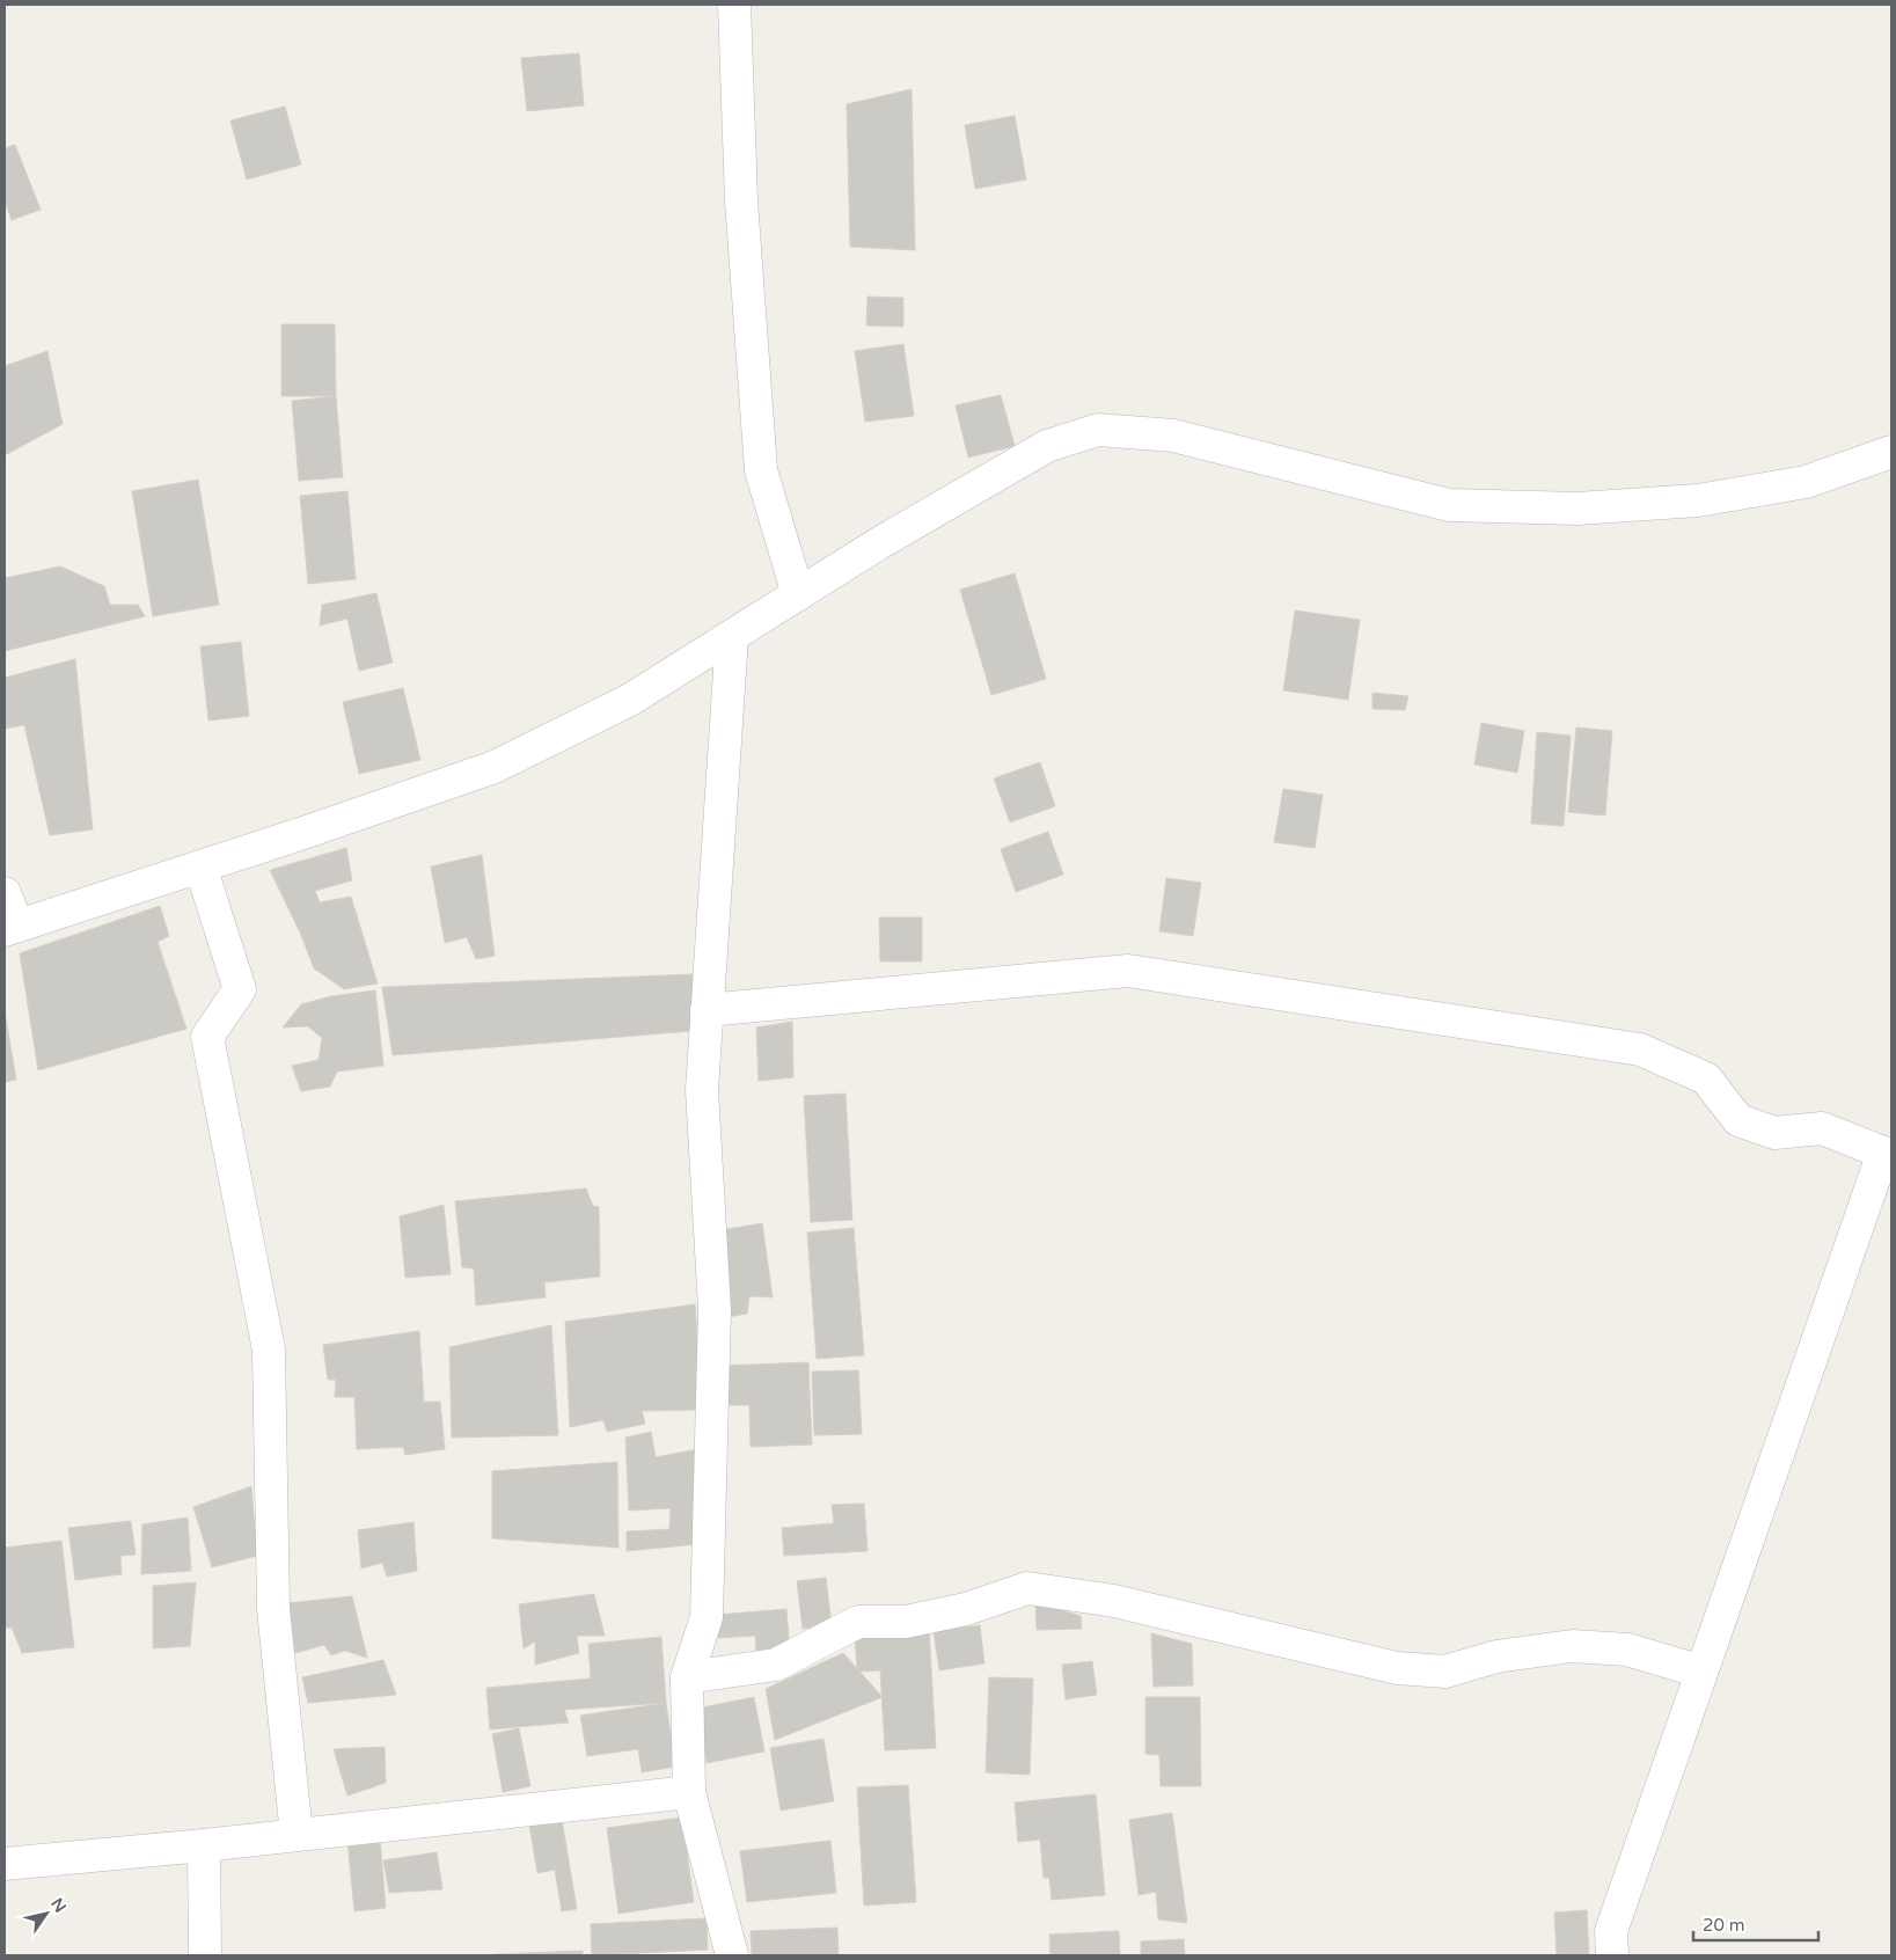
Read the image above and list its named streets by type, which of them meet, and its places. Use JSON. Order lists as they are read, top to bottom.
{
  "scale_bar": "20 m",
  "north": "top right"
}
